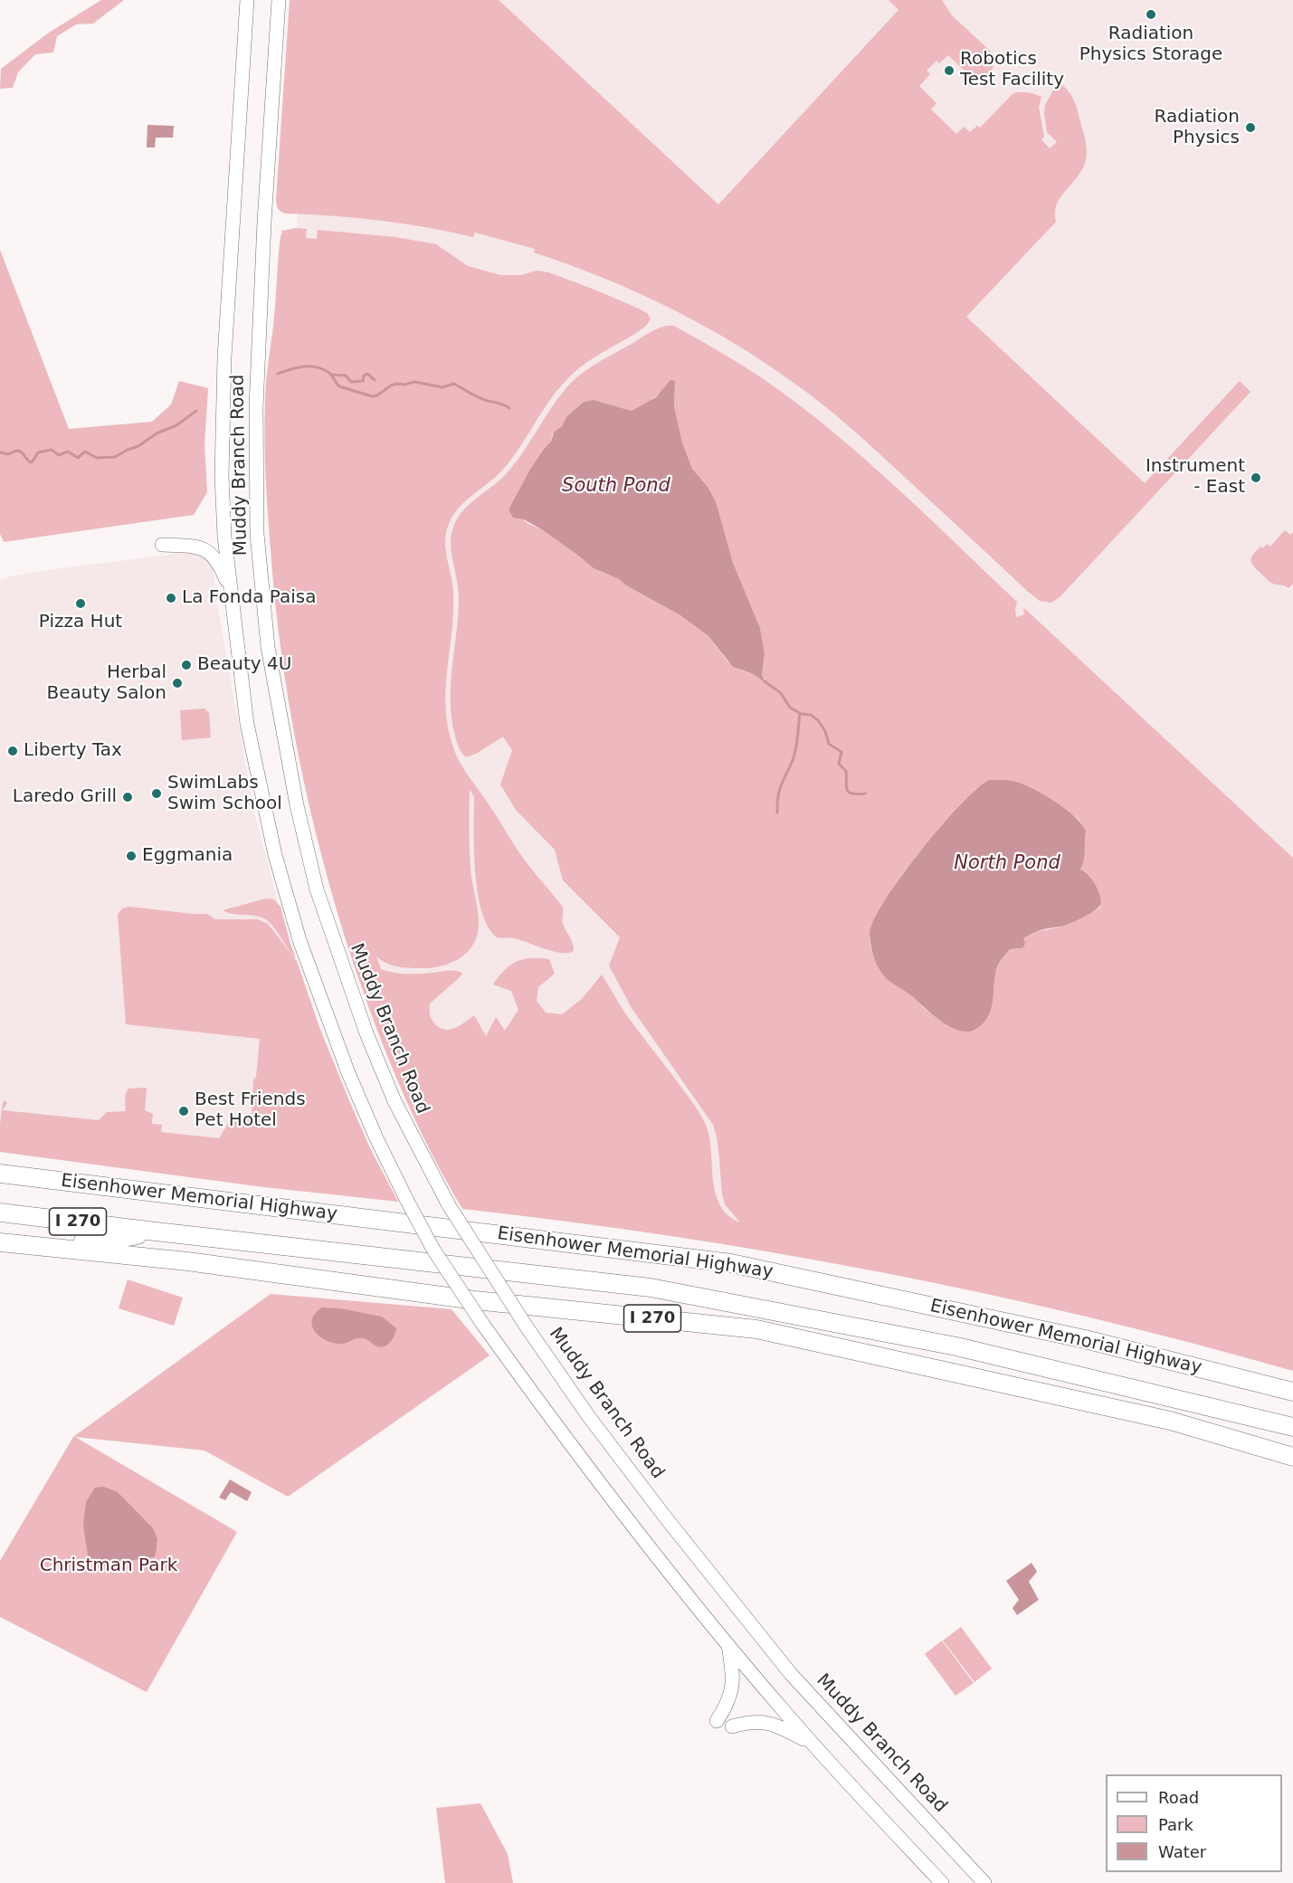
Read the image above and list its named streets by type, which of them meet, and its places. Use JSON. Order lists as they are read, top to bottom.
{
  "streets": {
    "highway": ["Eisenhower Memorial Highway", "I 270"],
    "main road": ["Muddy Branch Road"]
  },
  "water": ["South Pond", "North Pond"],
  "parks": ["Christman Park"],
  "places": [
    "Radiation Physics Storage",
    "Robotics Test Facility",
    "Radiation Physics",
    "Instrument - East",
    "La Fonda Paisa",
    "Pizza Hut",
    "Beauty 4U",
    "Herbal Beauty Salon",
    "Liberty Tax",
    "SwimLabs Swim School",
    "Laredo Grill",
    "Eggmania",
    "Best Friends Pet Hotel"
  ],
  "legend": ["Road", "Park", "Water"]
}
